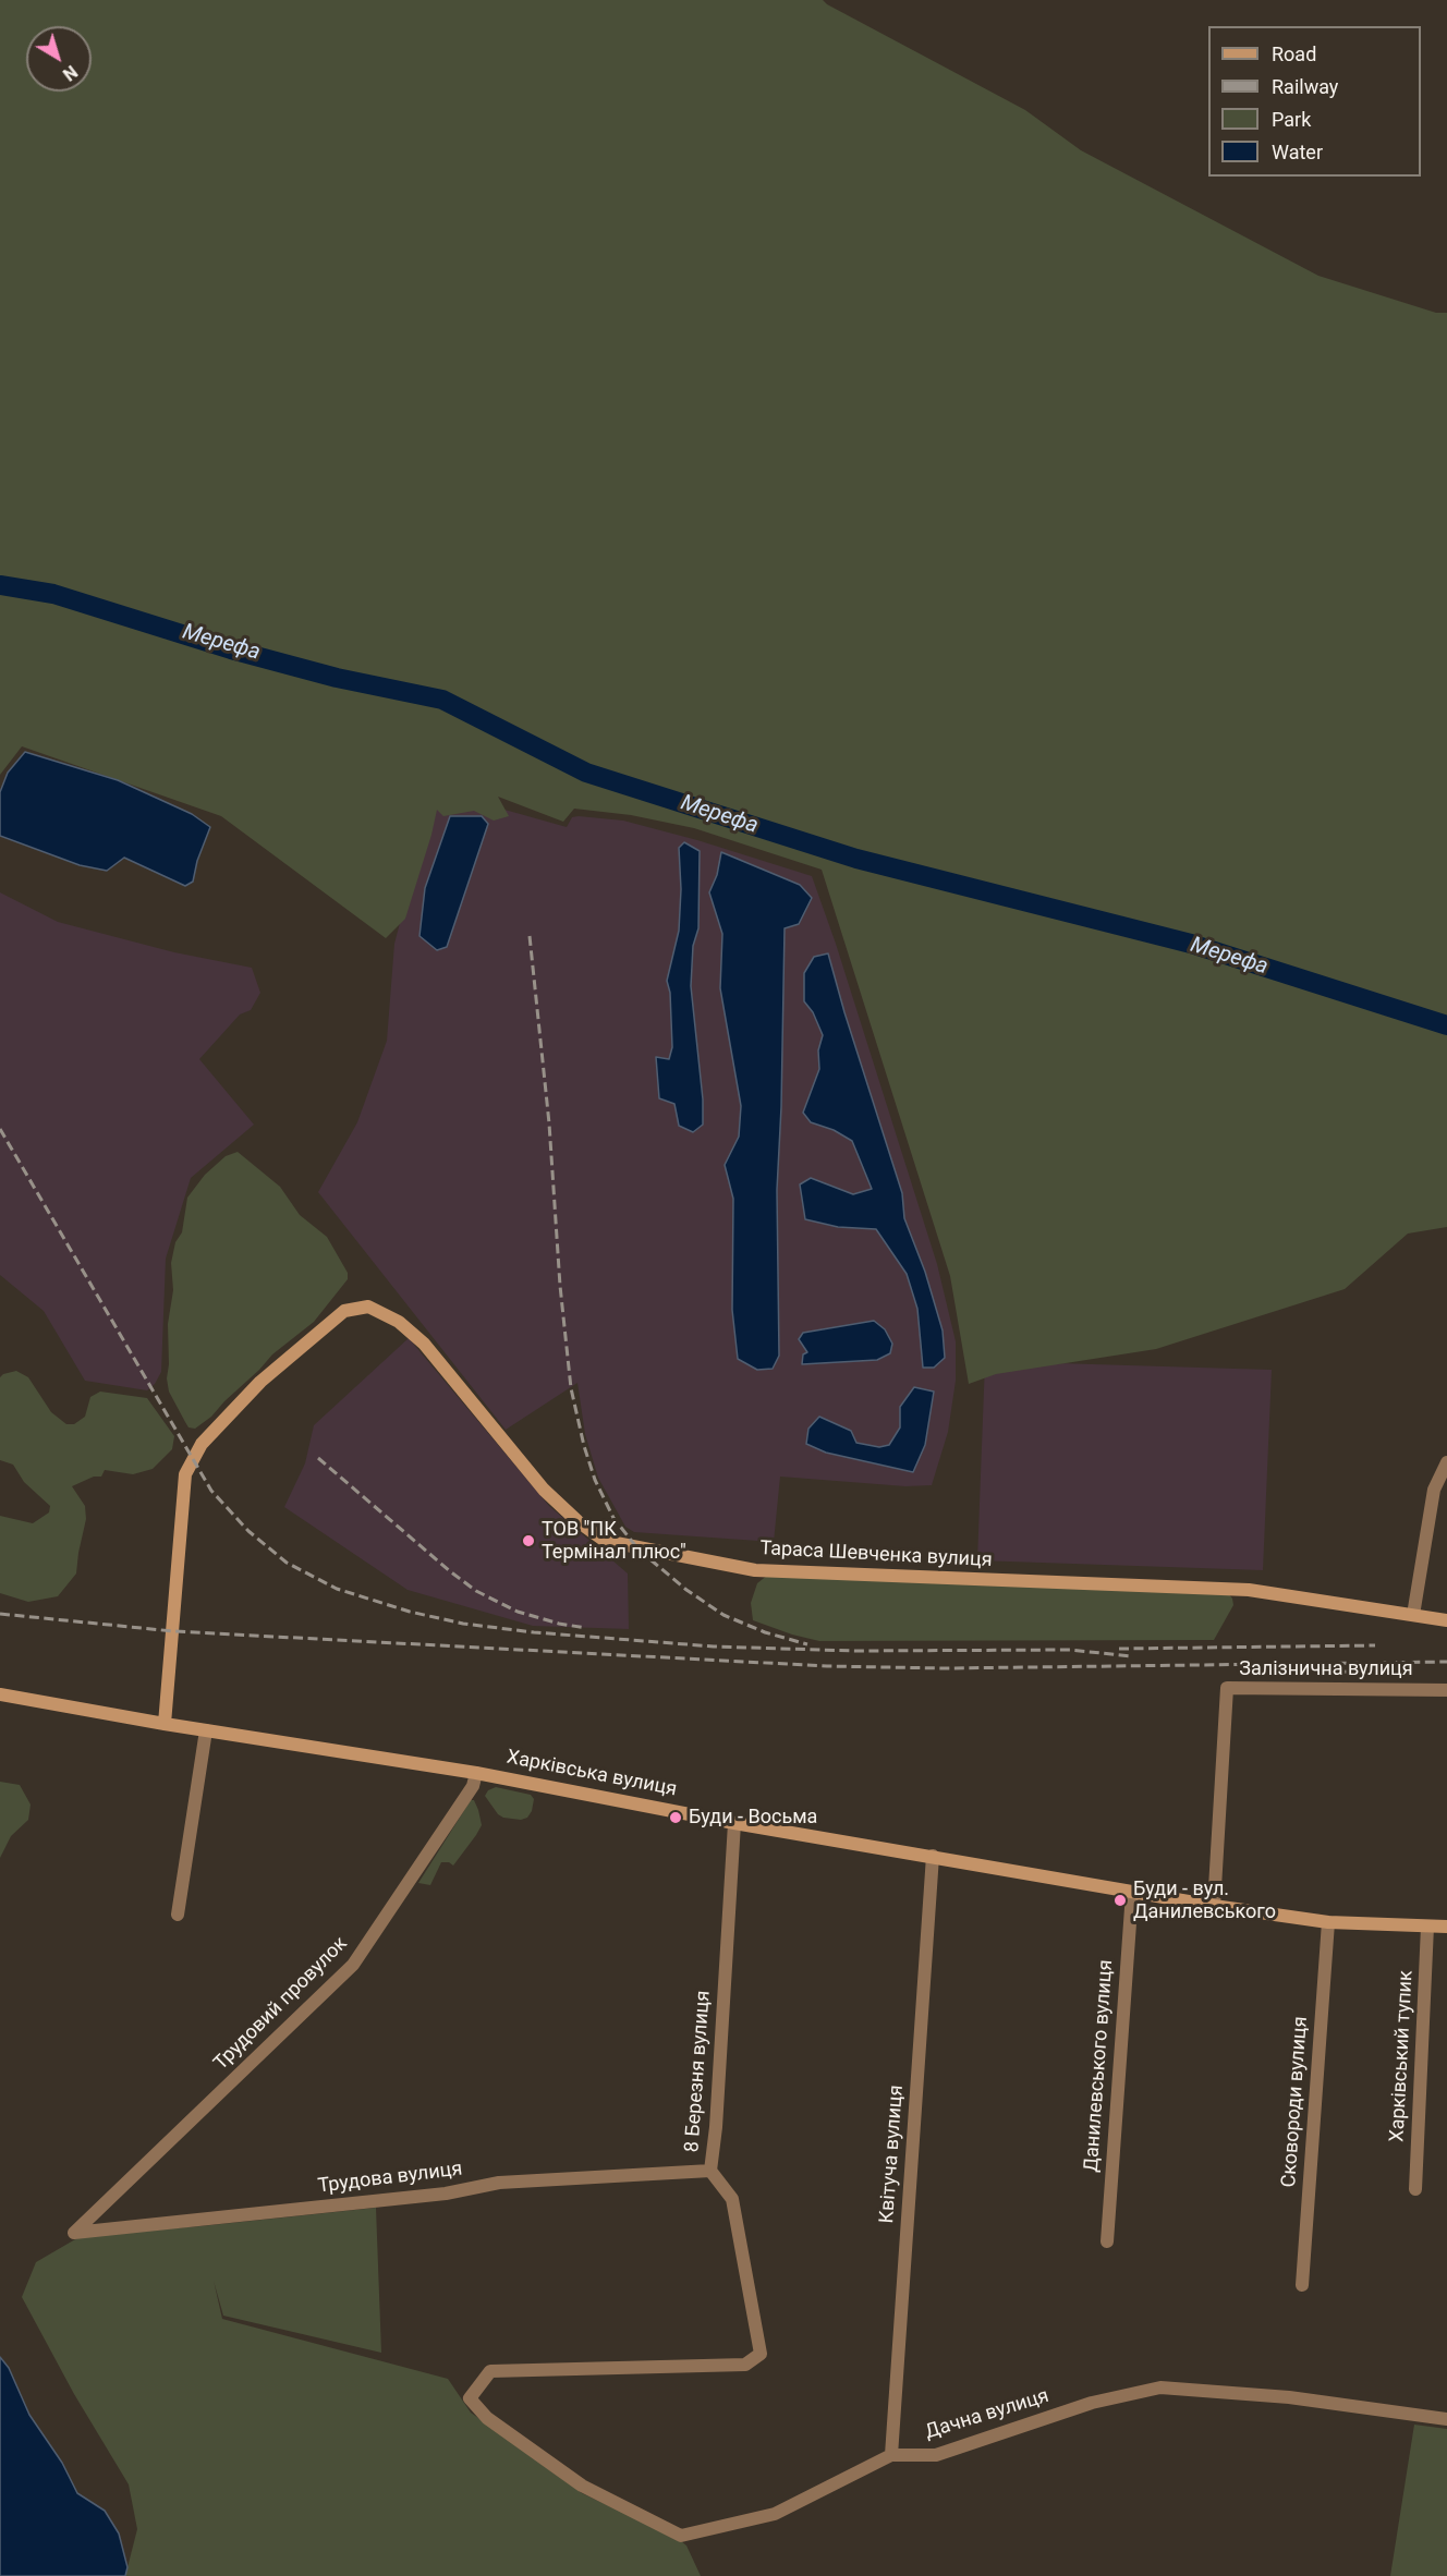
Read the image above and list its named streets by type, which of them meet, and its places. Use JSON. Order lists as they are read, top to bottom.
{
  "streets": {
    "street": [
      "Тараса Шевченка вулиця",
      "Залізнична вулиця",
      "Харківська вулиця",
      "Трудовий провулок",
      "Харківський тупик",
      "Данилевського вулиця",
      "8 Березня вулиця",
      "Сковороди вулиця",
      "Квітуча вулиця",
      "Трудова вулиця",
      "Дачна вулиця"
    ]
  },
  "crossings": [
    ["Тараса Шевченка вулиця", "Харківська вулиця"],
    ["Залізнична вулиця", "Харківська вулиця"],
    ["Харківська вулиця", "Трудовий провулок"],
    ["Харківська вулиця", "Харківський тупик"],
    ["Харківська вулиця", "Данилевського вулиця"],
    ["Харківська вулиця", "8 Березня вулиця"],
    ["Харківська вулиця", "Сковороди вулиця"],
    ["Харківська вулиця", "Квітуча вулиця"],
    ["Трудовий провулок", "Трудова вулиця"],
    ["8 Березня вулиця", "Трудова вулиця"],
    ["8 Березня вулиця", "Дачна вулиця"],
    ["Квітуча вулиця", "Дачна вулиця"]
  ],
  "water": ["Мерефа"],
  "places": ["ТОВ \"ПК Термінал плюс\"", "Буди - Восьма", "Буди - вул. Данилевського"],
  "legend": [
    "Road",
    "Railway",
    "Park",
    "Water"
  ],
  "north": "bottom right"
}
